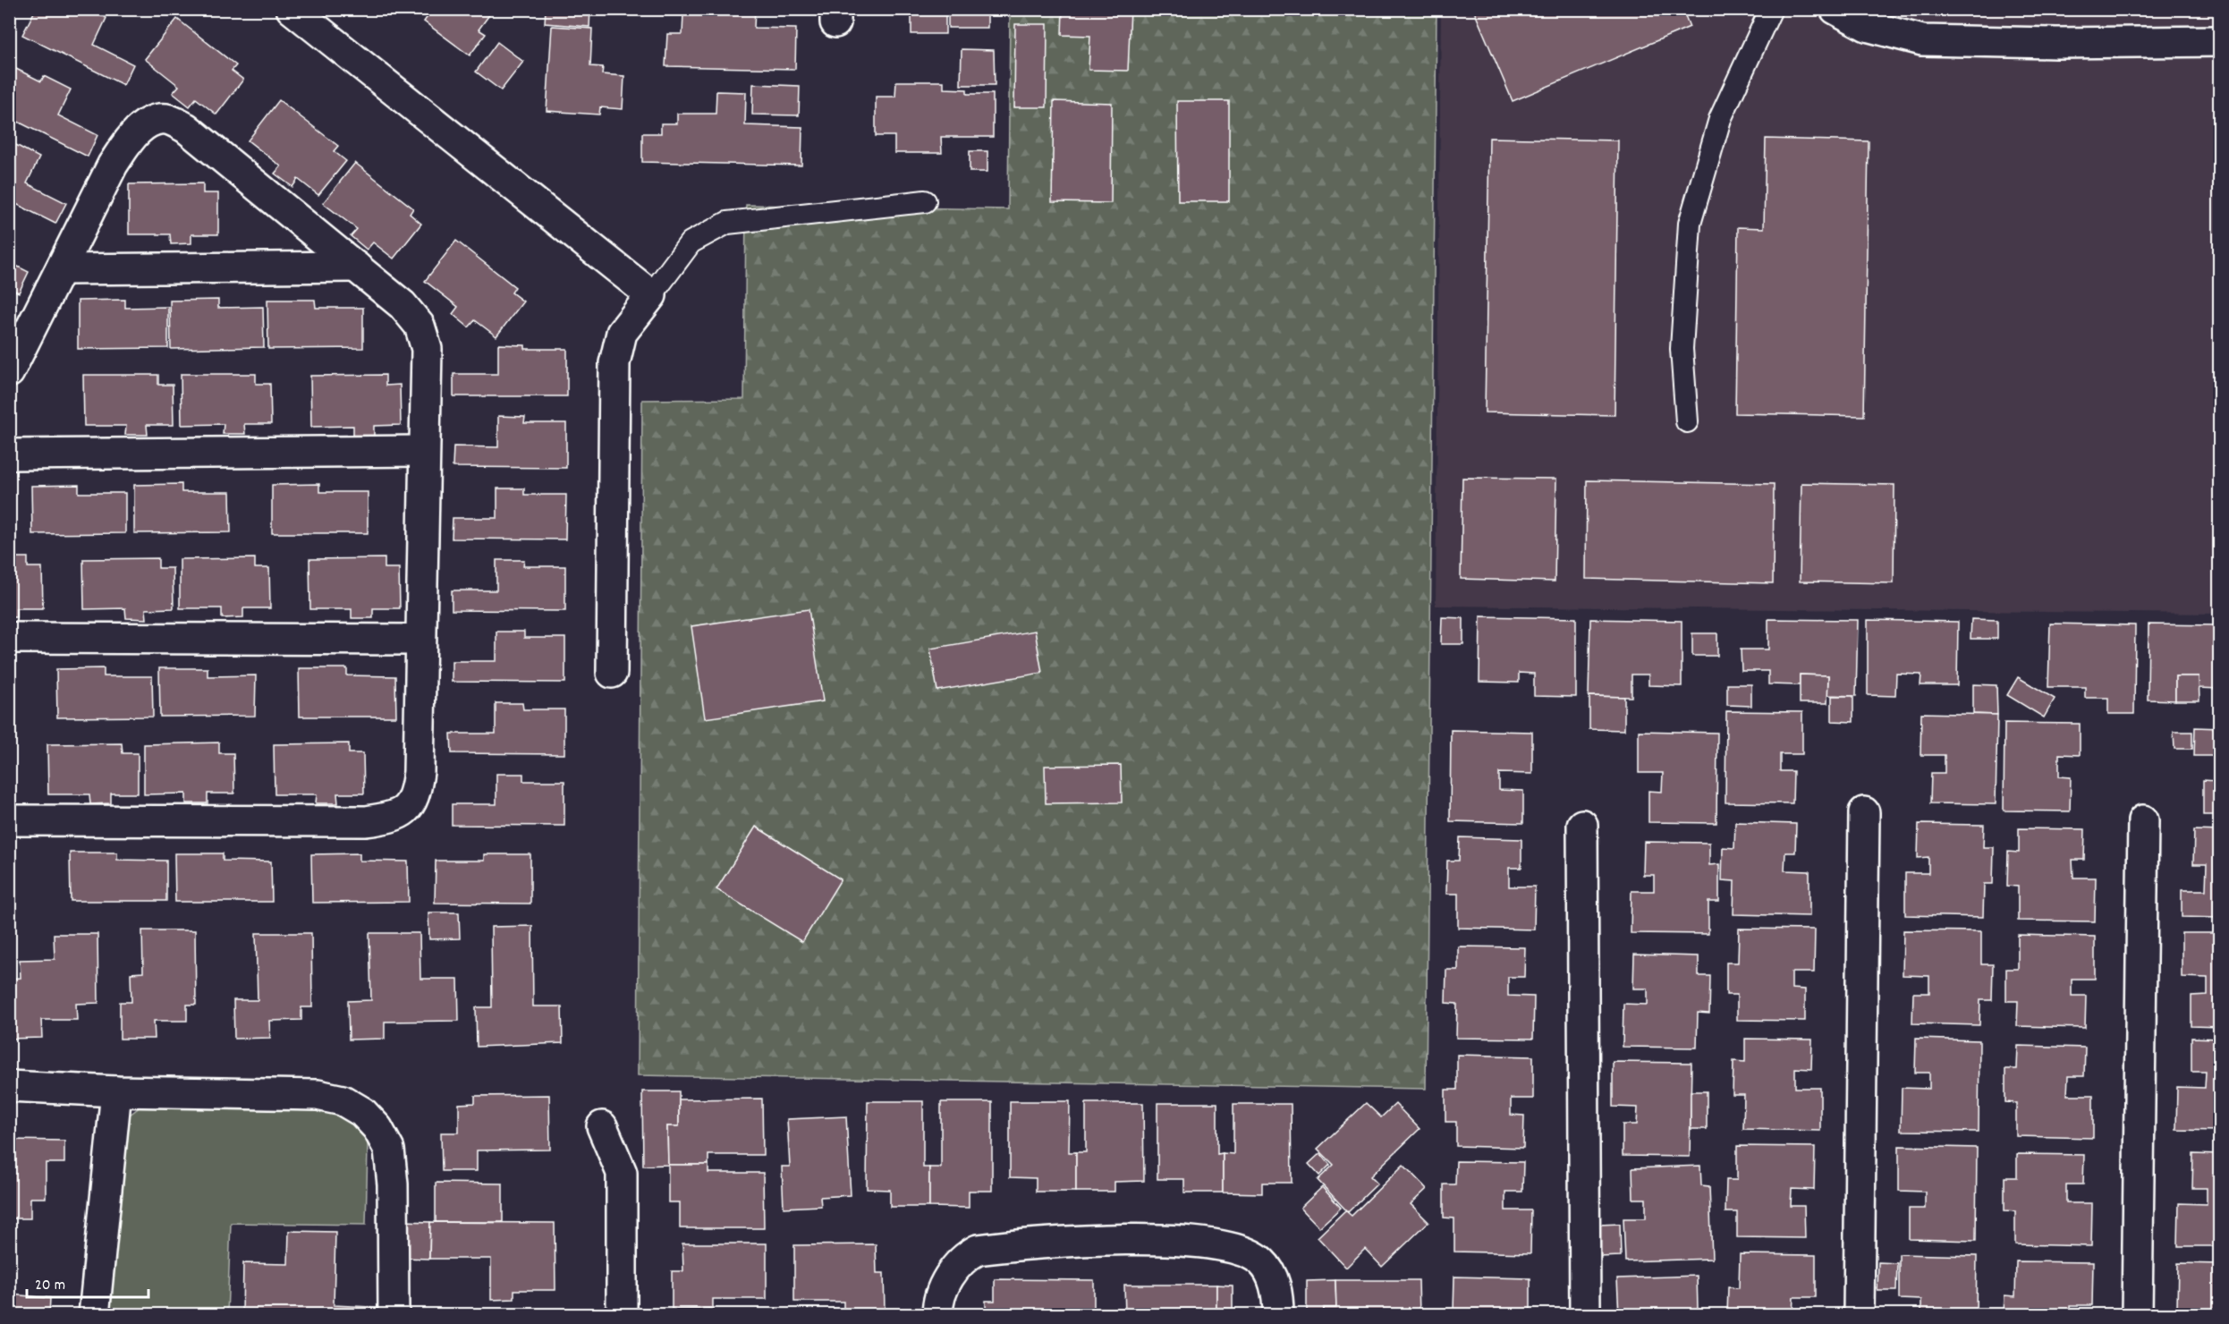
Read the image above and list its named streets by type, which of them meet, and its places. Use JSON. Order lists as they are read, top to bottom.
{
  "scale_bar": "20 m"
}
